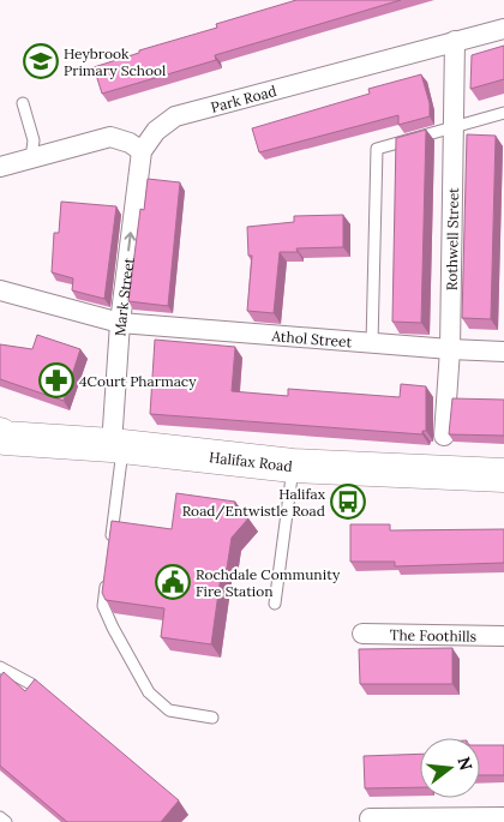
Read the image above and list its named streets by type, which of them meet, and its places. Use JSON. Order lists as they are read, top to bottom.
{
  "streets": {
    "highway": ["Halifax Road"],
    "street": [
      "Park Road",
      "Rothwell Street",
      "Mark Street",
      "Athol Street",
      "The Foothills"
    ]
  },
  "crossings": [
    ["Park Road", "Rothwell Street"],
    ["Park Road", "Mark Street"],
    ["Rothwell Street", "Athol Street"],
    ["Mark Street", "Athol Street"],
    ["Mark Street", "Halifax Road"]
  ],
  "one_way": ["Mark Street"],
  "places": {
    "school or university": ["Heybrook Primary School"],
    "pharmacy": ["4Court Pharmacy"],
    "bus stop": ["Halifax Road/Entwistle Road"],
    "public building": ["Rochdale Community Fire Station"]
  },
  "north": "right"
}
